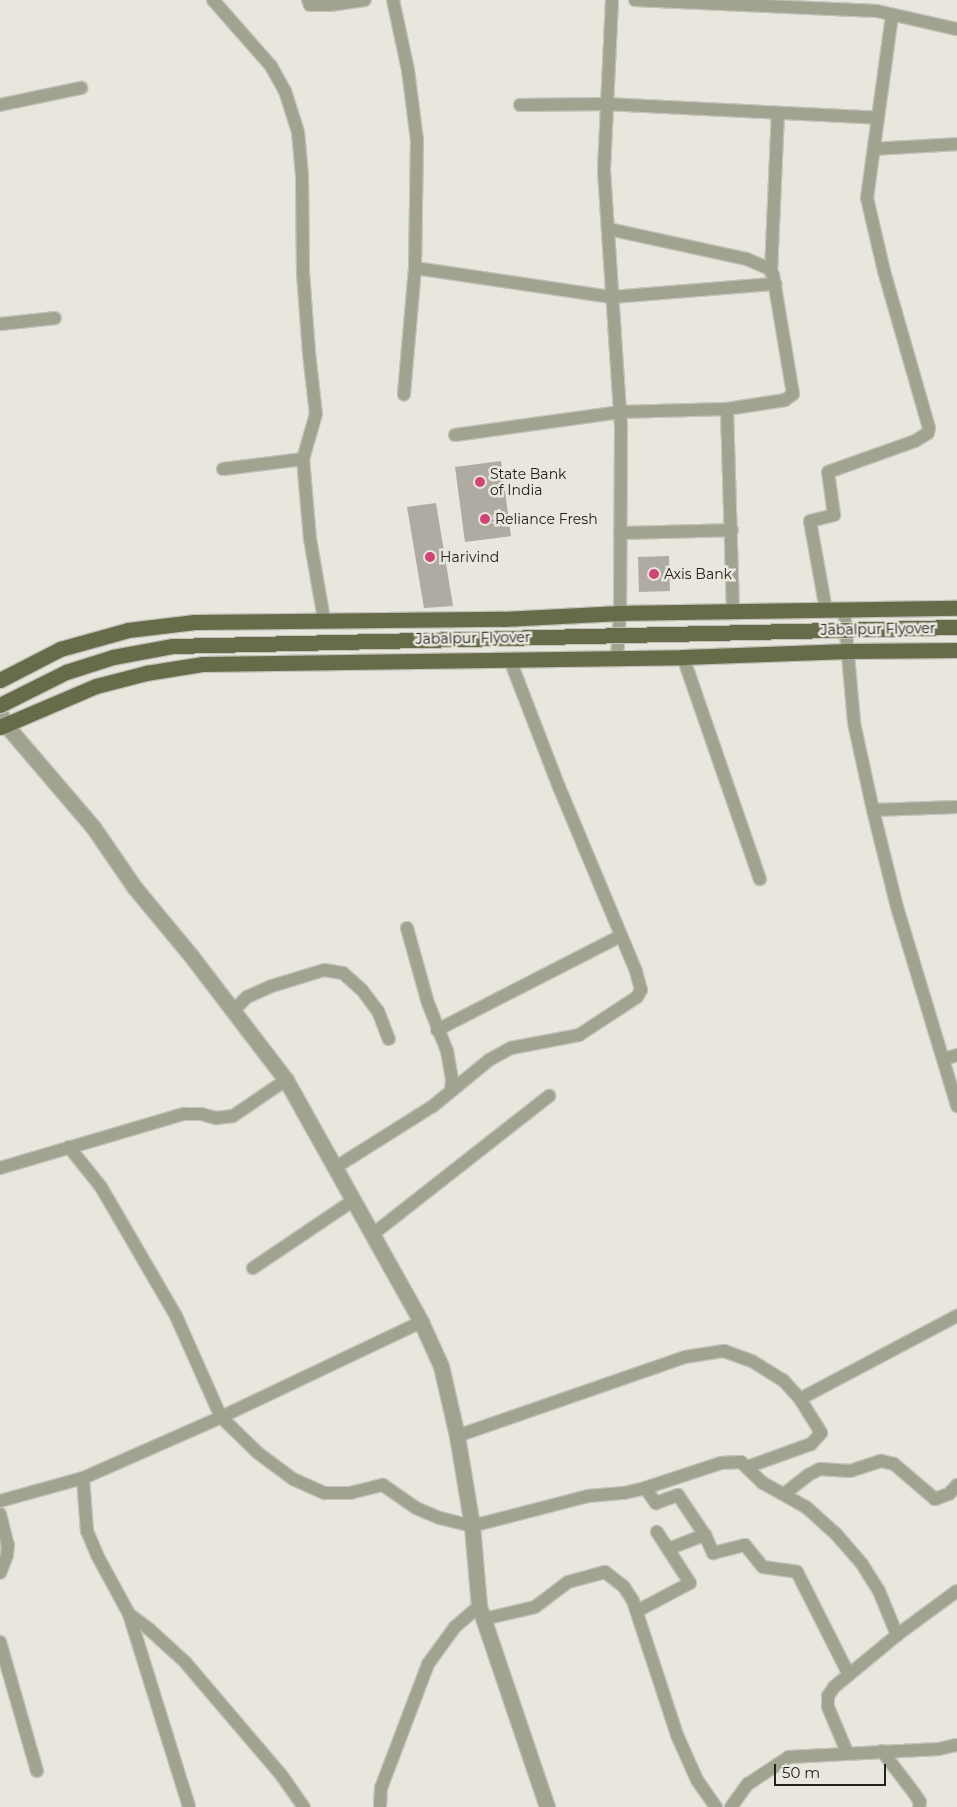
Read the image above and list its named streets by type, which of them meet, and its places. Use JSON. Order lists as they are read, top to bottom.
{
  "streets": {
    "main road": ["Jabalpur Flyover"]
  },
  "places": [
    "State Bank of India",
    "Reliance Fresh",
    "Harivind",
    "Axis Bank"
  ],
  "scale_bar": "50 m"
}
